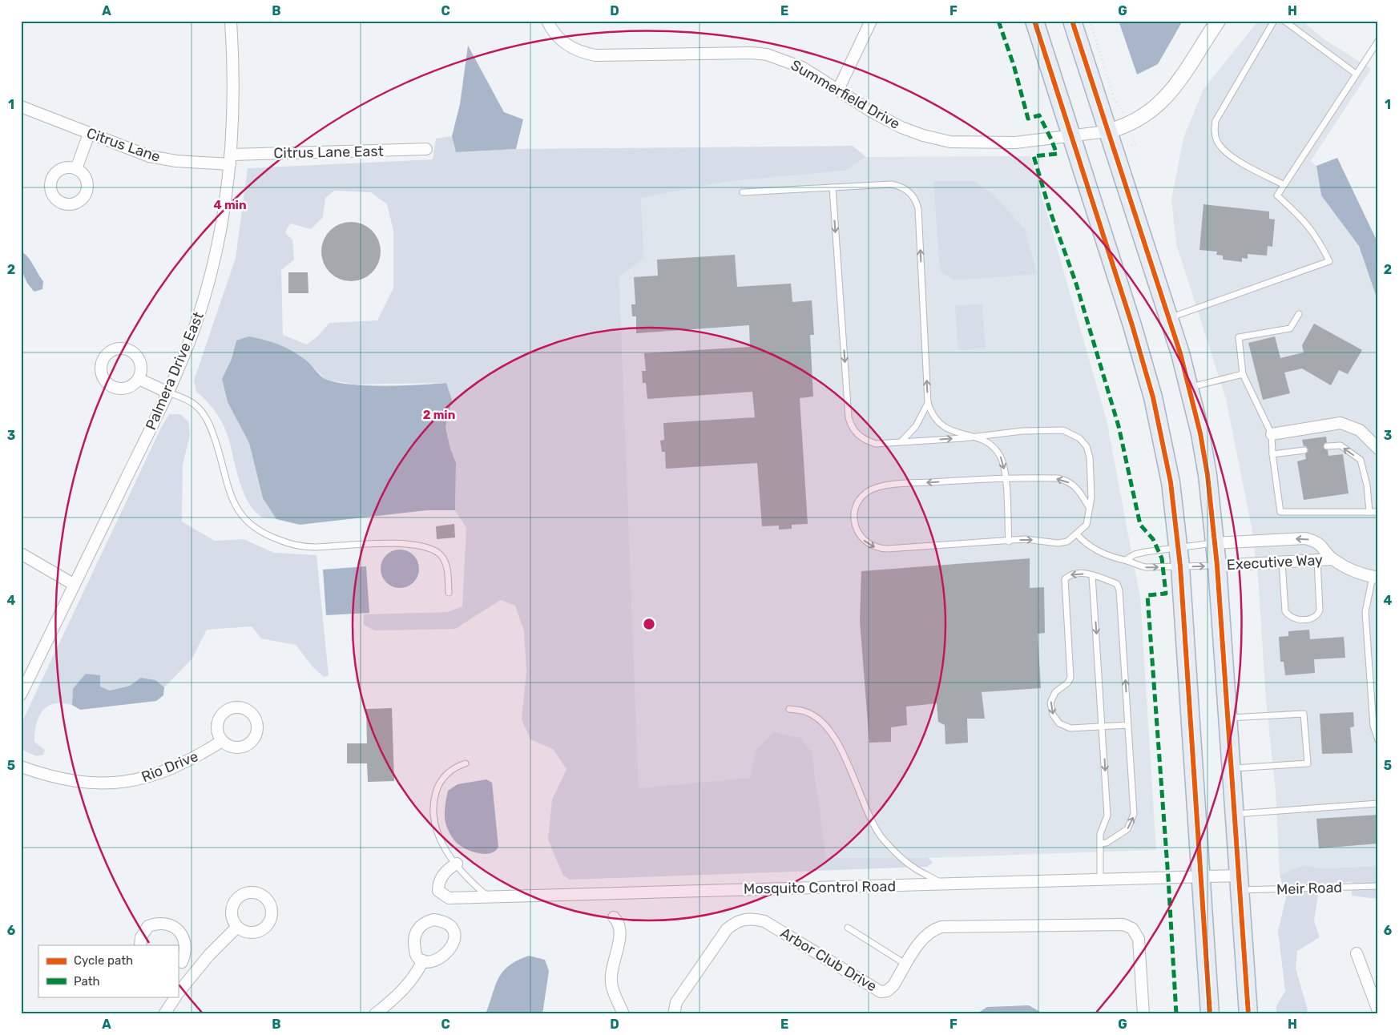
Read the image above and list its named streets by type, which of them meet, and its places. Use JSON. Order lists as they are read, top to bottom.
{
  "streets": {
    "street": [
      "Summerfield Drive",
      "Citrus Lane",
      "Citrus Lane East",
      "Palmera Drive East",
      "Executive Way",
      "Rio Drive",
      "Mosquito Control Road",
      "Arbor Club Drive"
    ],
    "lane": ["Meir Road"]
  },
  "crossings": [
    ["Citrus Lane", "Citrus Lane East"],
    ["Citrus Lane", "Palmera Drive East"],
    ["Citrus Lane East", "Palmera Drive East"],
    ["Mosquito Control Road", "Meir Road"]
  ],
  "legend": ["Cycle path", "Path"],
  "grid": {
    "columns": [
      "A",
      "B",
      "C",
      "D",
      "E",
      "F",
      "G",
      "H"
    ],
    "rows": [
      "1",
      "2",
      "3",
      "4",
      "5",
      "6"
    ]
  },
  "rings": ["4 min", "2 min"]
}
